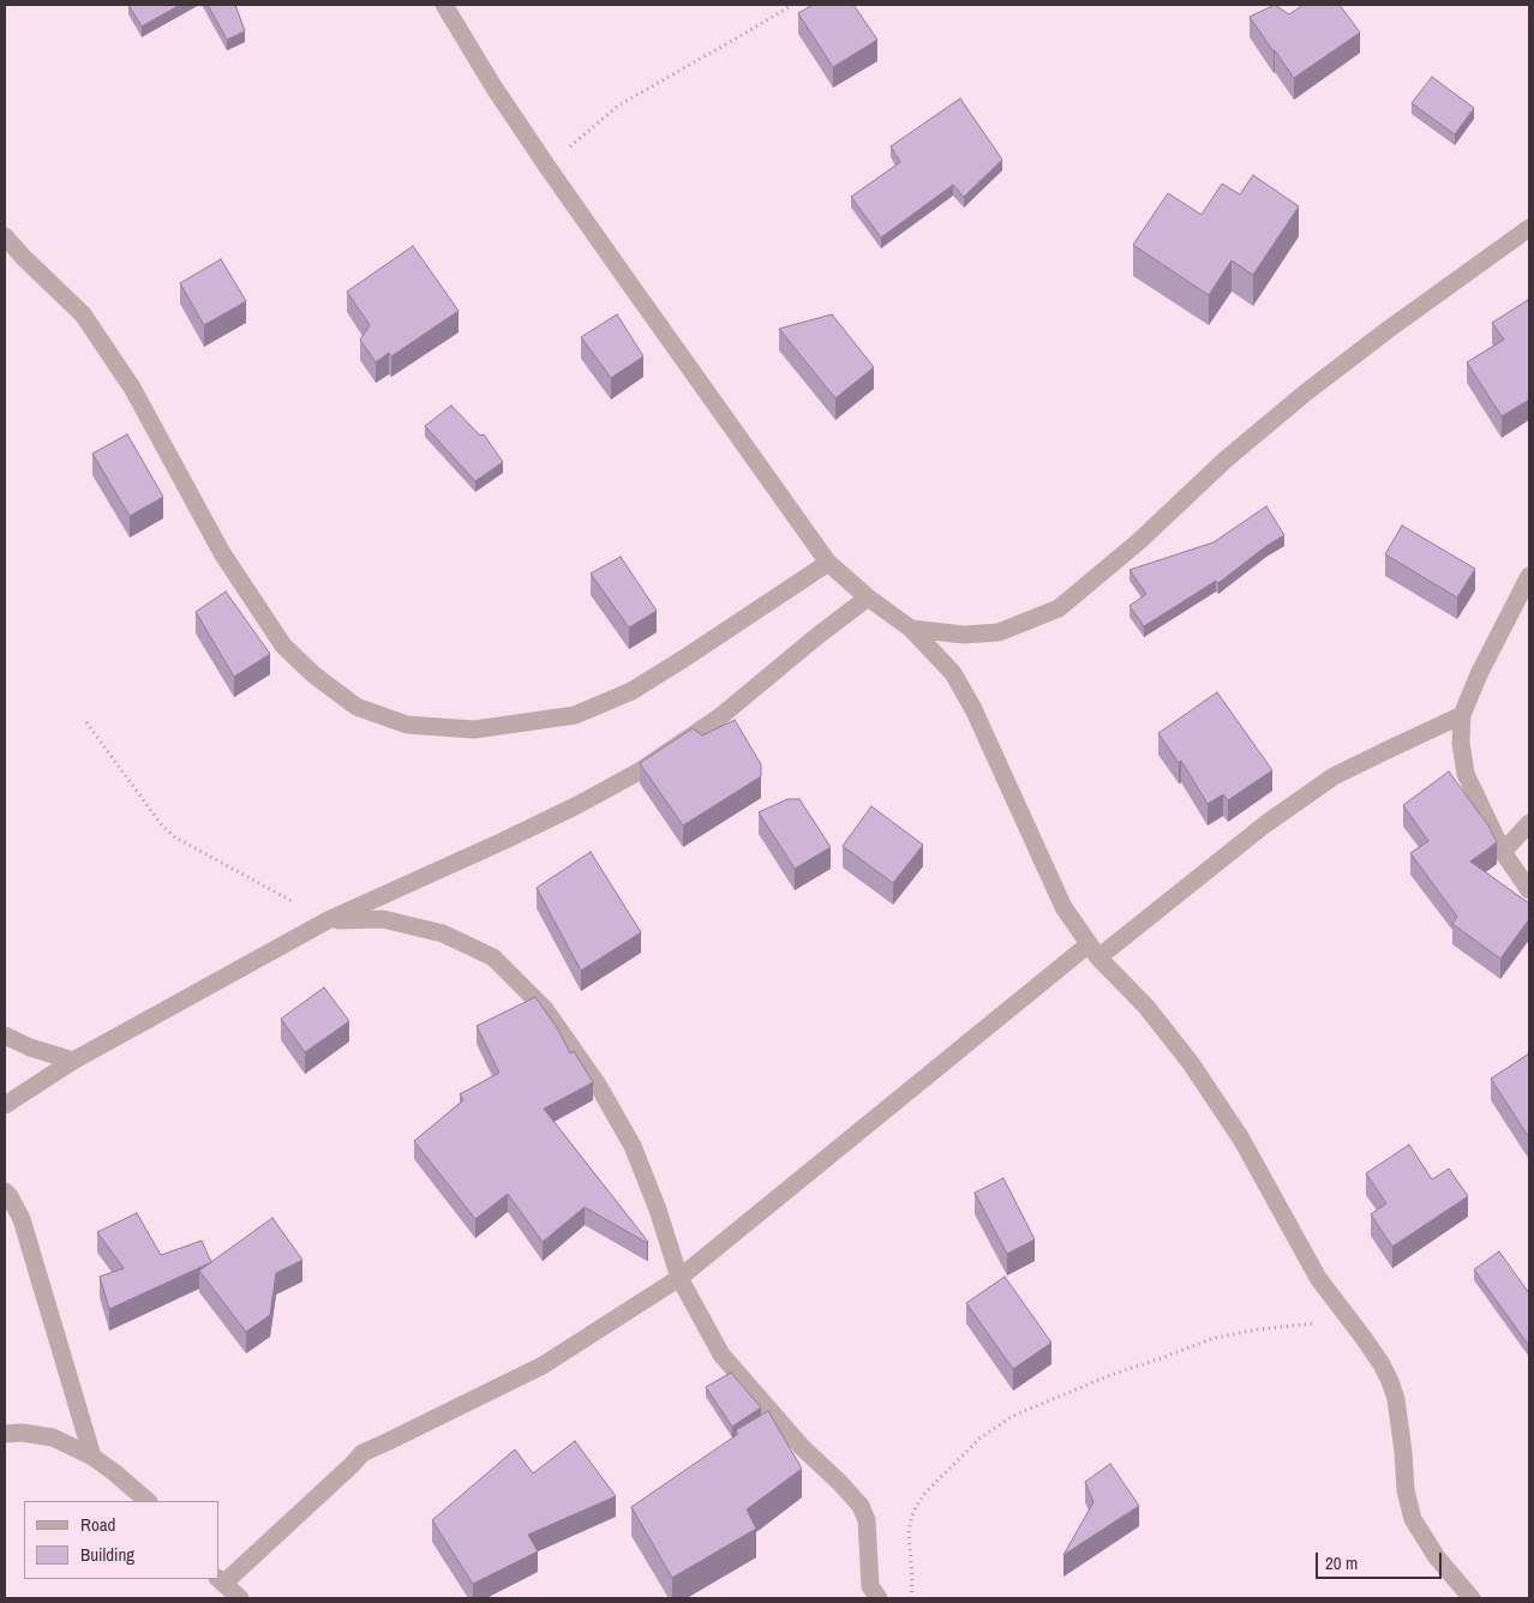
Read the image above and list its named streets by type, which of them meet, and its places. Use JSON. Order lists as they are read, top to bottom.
{
  "legend": ["Road", "Building"],
  "scale_bar": "20 m"
}
